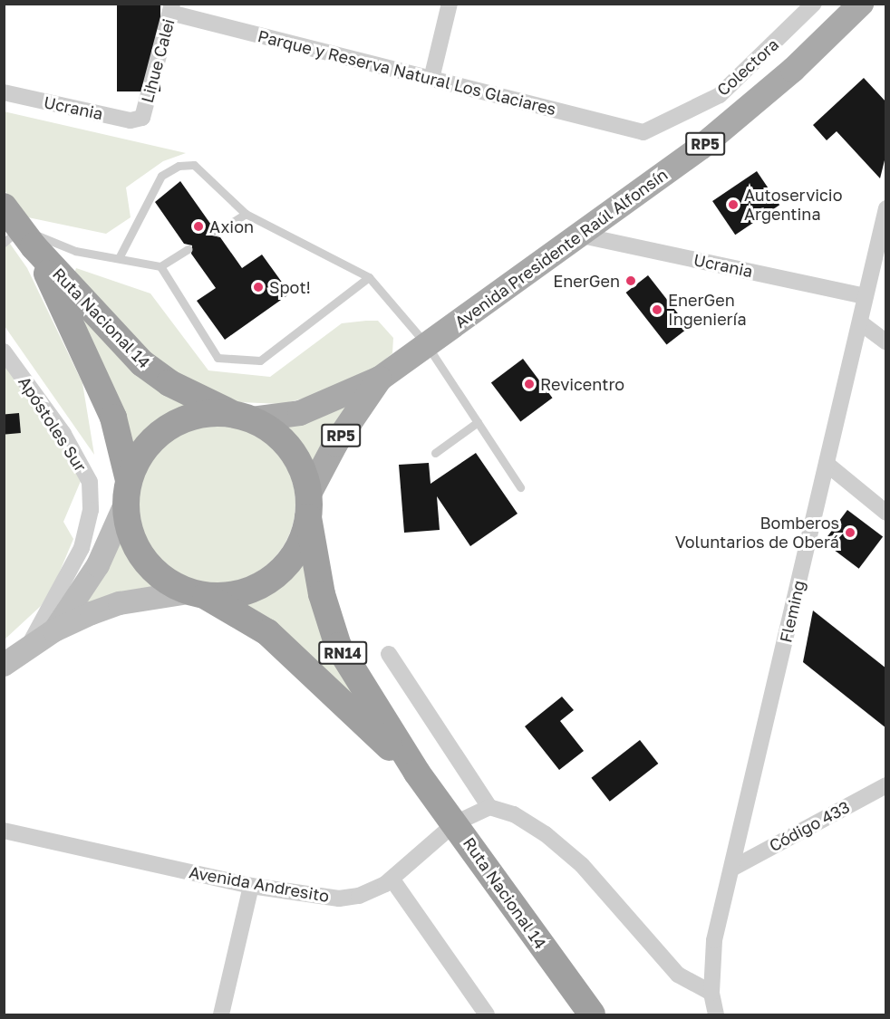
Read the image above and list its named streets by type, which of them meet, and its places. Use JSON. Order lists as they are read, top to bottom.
{
  "streets": {
    "highway": ["Ruta Nacional 14", "RN14"],
    "main road": ["RP5", "Avenida Presidente Raúl Alfonsín"],
    "street": [
      "Lihue Calei",
      "Colectora",
      "Parque y Reserva Natural Los Glaciares",
      "Ucrania",
      "Apóstoles Sur",
      "Fleming",
      "Código 433",
      "Avenida Andresito"
    ]
  },
  "crossings": [
    ["Lihue Calei", "Parque y Reserva Natural Los Glaciares"],
    ["Lihue Calei", "Ucrania"],
    ["Colectora", "Parque y Reserva Natural Los Glaciares"],
    ["Ucrania", "Avenida Presidente Raúl Alfonsín"],
    ["Ucrania", "Fleming"],
    ["Avenida Presidente Raúl Alfonsín", "Ruta Nacional 14"],
    ["Avenida Presidente Raúl Alfonsín", "RN14"],
    ["Ruta Nacional 14", "RN14"],
    ["Ruta Nacional 14", "Avenida Andresito"],
    ["Fleming", "Código 433"]
  ],
  "places": [
    "Autoservicio Argentina",
    "Axion",
    "EnerGen",
    "Spot!",
    "EnerGen Ingeniería",
    "Revicentro",
    "Bomberos Voluntarios de Oberá"
  ]
}
